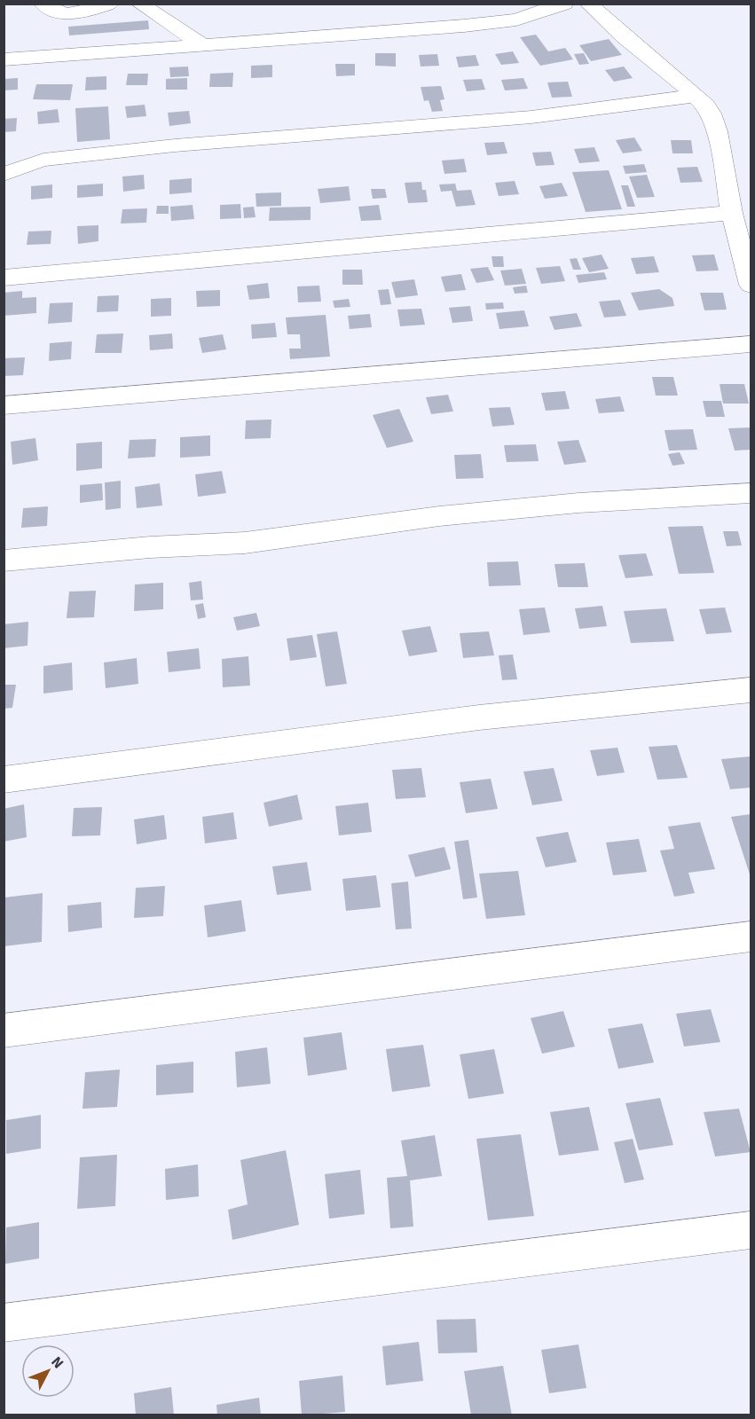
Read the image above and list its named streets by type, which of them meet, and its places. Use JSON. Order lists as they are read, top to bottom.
{
  "north": "top right"
}
